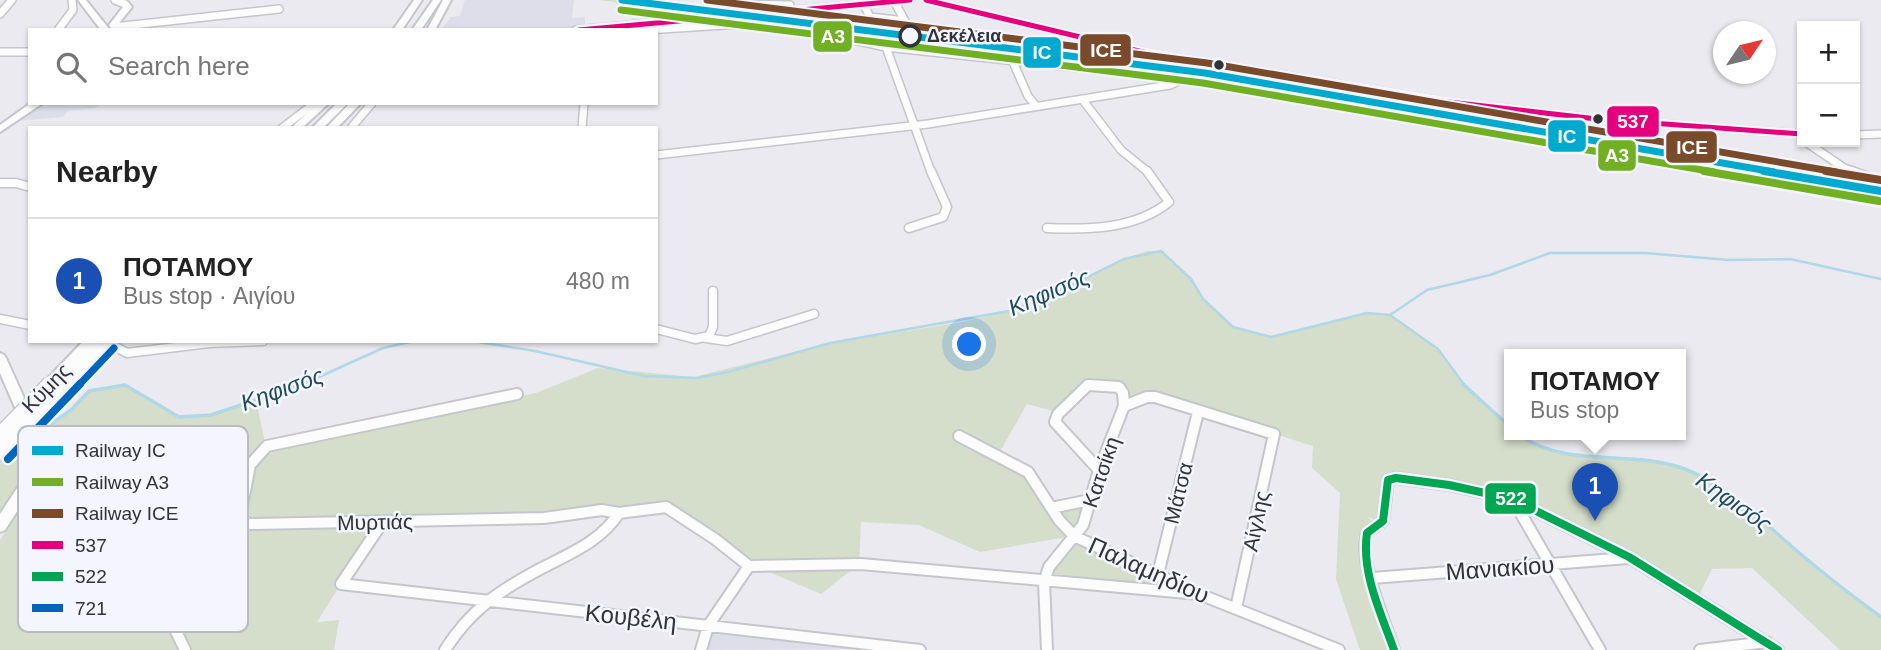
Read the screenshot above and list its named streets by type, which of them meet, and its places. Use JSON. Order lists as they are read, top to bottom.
{
  "streets": {
    "main road": ["Κύμης"],
    "street": [
      "Κατσίκη",
      "Μάτσα",
      "Αίγλης",
      "Μυρτιάς",
      "Μανιακίου",
      "Παλαμηδίου",
      "Κουβέλη"
    ]
  },
  "crossings": [
    ["Κατσίκη", "Παλαμηδίου"],
    ["Μάτσα", "Αίγλης"],
    ["Μάτσα", "Παλαμηδίου"],
    ["Αίγλης", "Παλαμηδίου"],
    ["Μυρτιάς", "Κουβέλη"]
  ],
  "water": ["Κηφισός"],
  "places": ["Δεκέλεια"],
  "lines": [
    "rail line IC",
    "rail line ICE",
    "transit line 537",
    "rail line A3",
    "transit line 721",
    "transit line 522"
  ],
  "legend": [
    "Railway IC",
    "Railway A3",
    "Railway ICE",
    "537",
    "522",
    "721"
  ],
  "north": "top right",
  "page": {
    "map_buttons": ["+", "−"],
    "search": "Search here",
    "heading": "Nearby",
    "list": [
      {
        "mark": "1",
        "name": "ΠΟΤΑΜΟΥ",
        "note": "Bus stop · Αιγίου",
        "value": "480 m"
      }
    ],
    "popup": ["ΠΟΤΑΜΟΥ", "Bus stop"],
    "pins": "1"
  }
}
